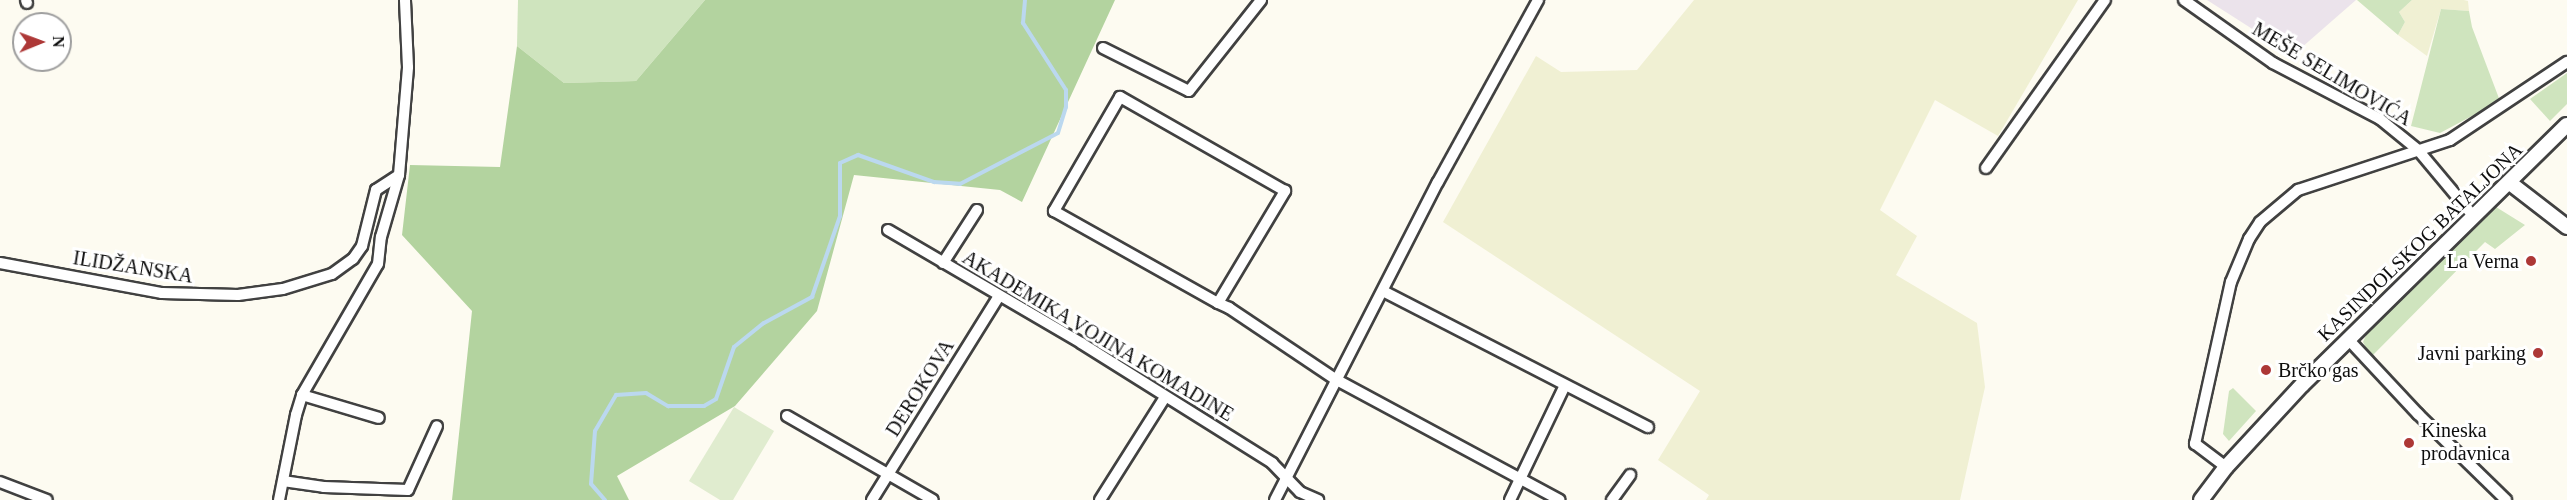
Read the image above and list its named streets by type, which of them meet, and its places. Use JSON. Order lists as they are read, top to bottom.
{
  "streets": {
    "street": [
      "MEŠE SELIMOVIĆA",
      "KASINDOLSKOG BATALJONA",
      "ILIDŽANSKA",
      "AKADEMIKA VOJINA KOMADINE",
      "DEROKOVA"
    ]
  },
  "crossings": [
    ["MEŠE SELIMOVIĆA", "KASINDOLSKOG BATALJONA"],
    ["AKADEMIKA VOJINA KOMADINE", "DEROKOVA"]
  ],
  "places": [
    "La Verna",
    "Javni parking",
    "Brčko gas",
    "Kineska prodavnica"
  ],
  "north": "right"
}
